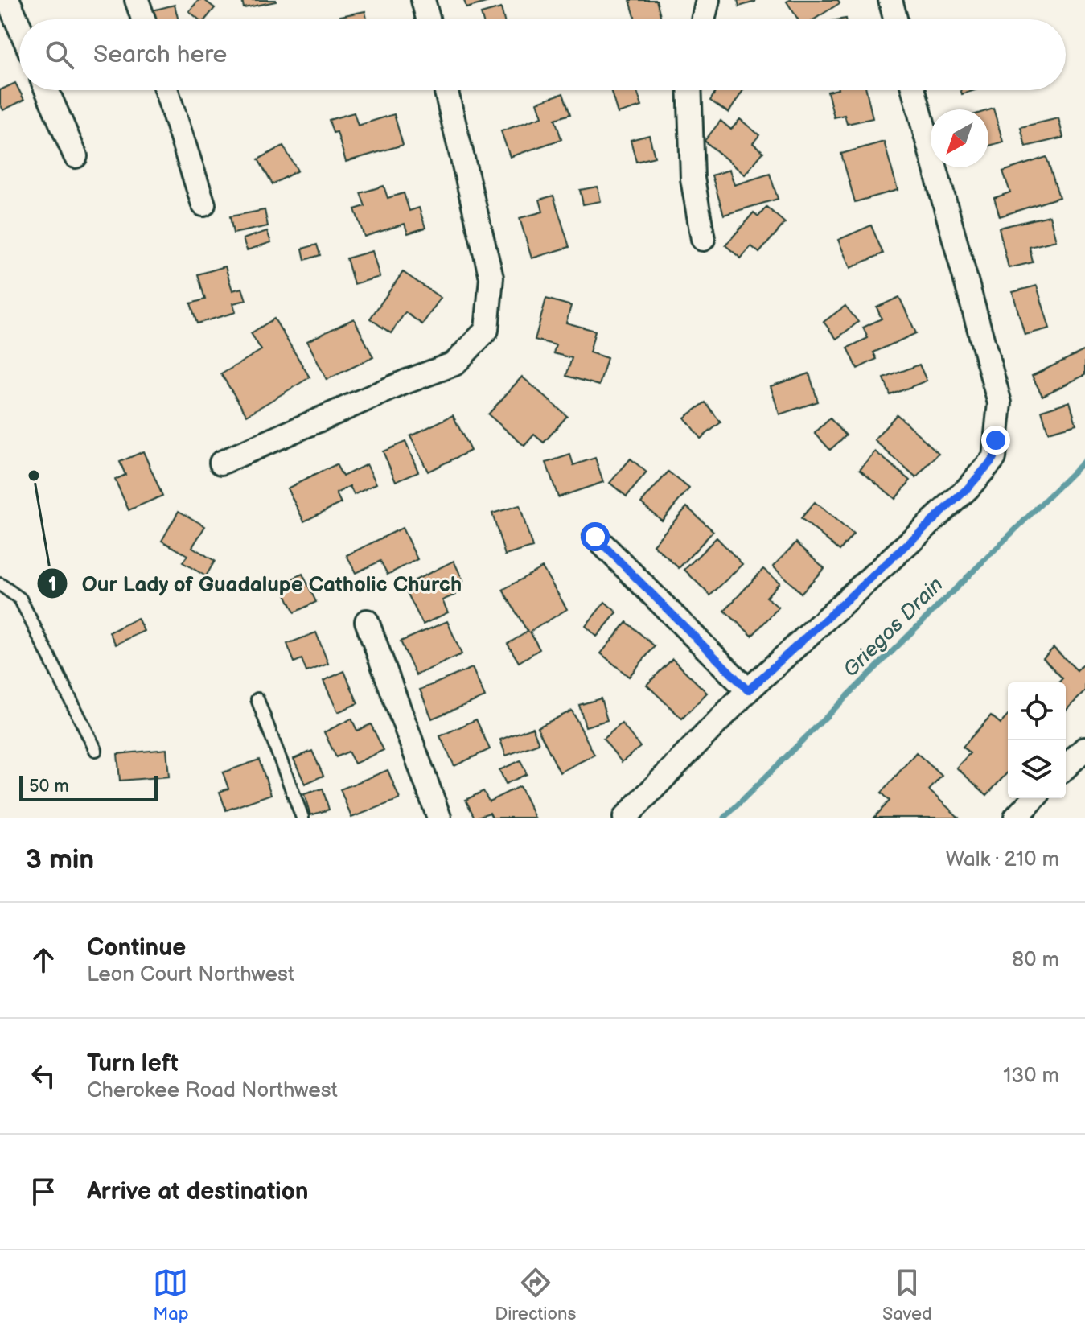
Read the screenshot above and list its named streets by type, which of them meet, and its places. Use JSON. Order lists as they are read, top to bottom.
{
  "water": ["Griegos Drain"],
  "places": ["Our Lady of Guadalupe Catholic Church"],
  "scale_bar": "50 m",
  "north": "bottom left",
  "page": {
    "search": "Search here",
    "scale": "50 m",
    "heading": ["3 min", "Walk · 210 m"],
    "list": [
      ["Continue", "Leon Court Northwest", "80 m"],
      ["Turn left", "Cherokee Road Northwest", "130 m"],
      "Arrive at destination"
    ],
    "nav": ["Map", "Directions", "Saved"]
  }
}
